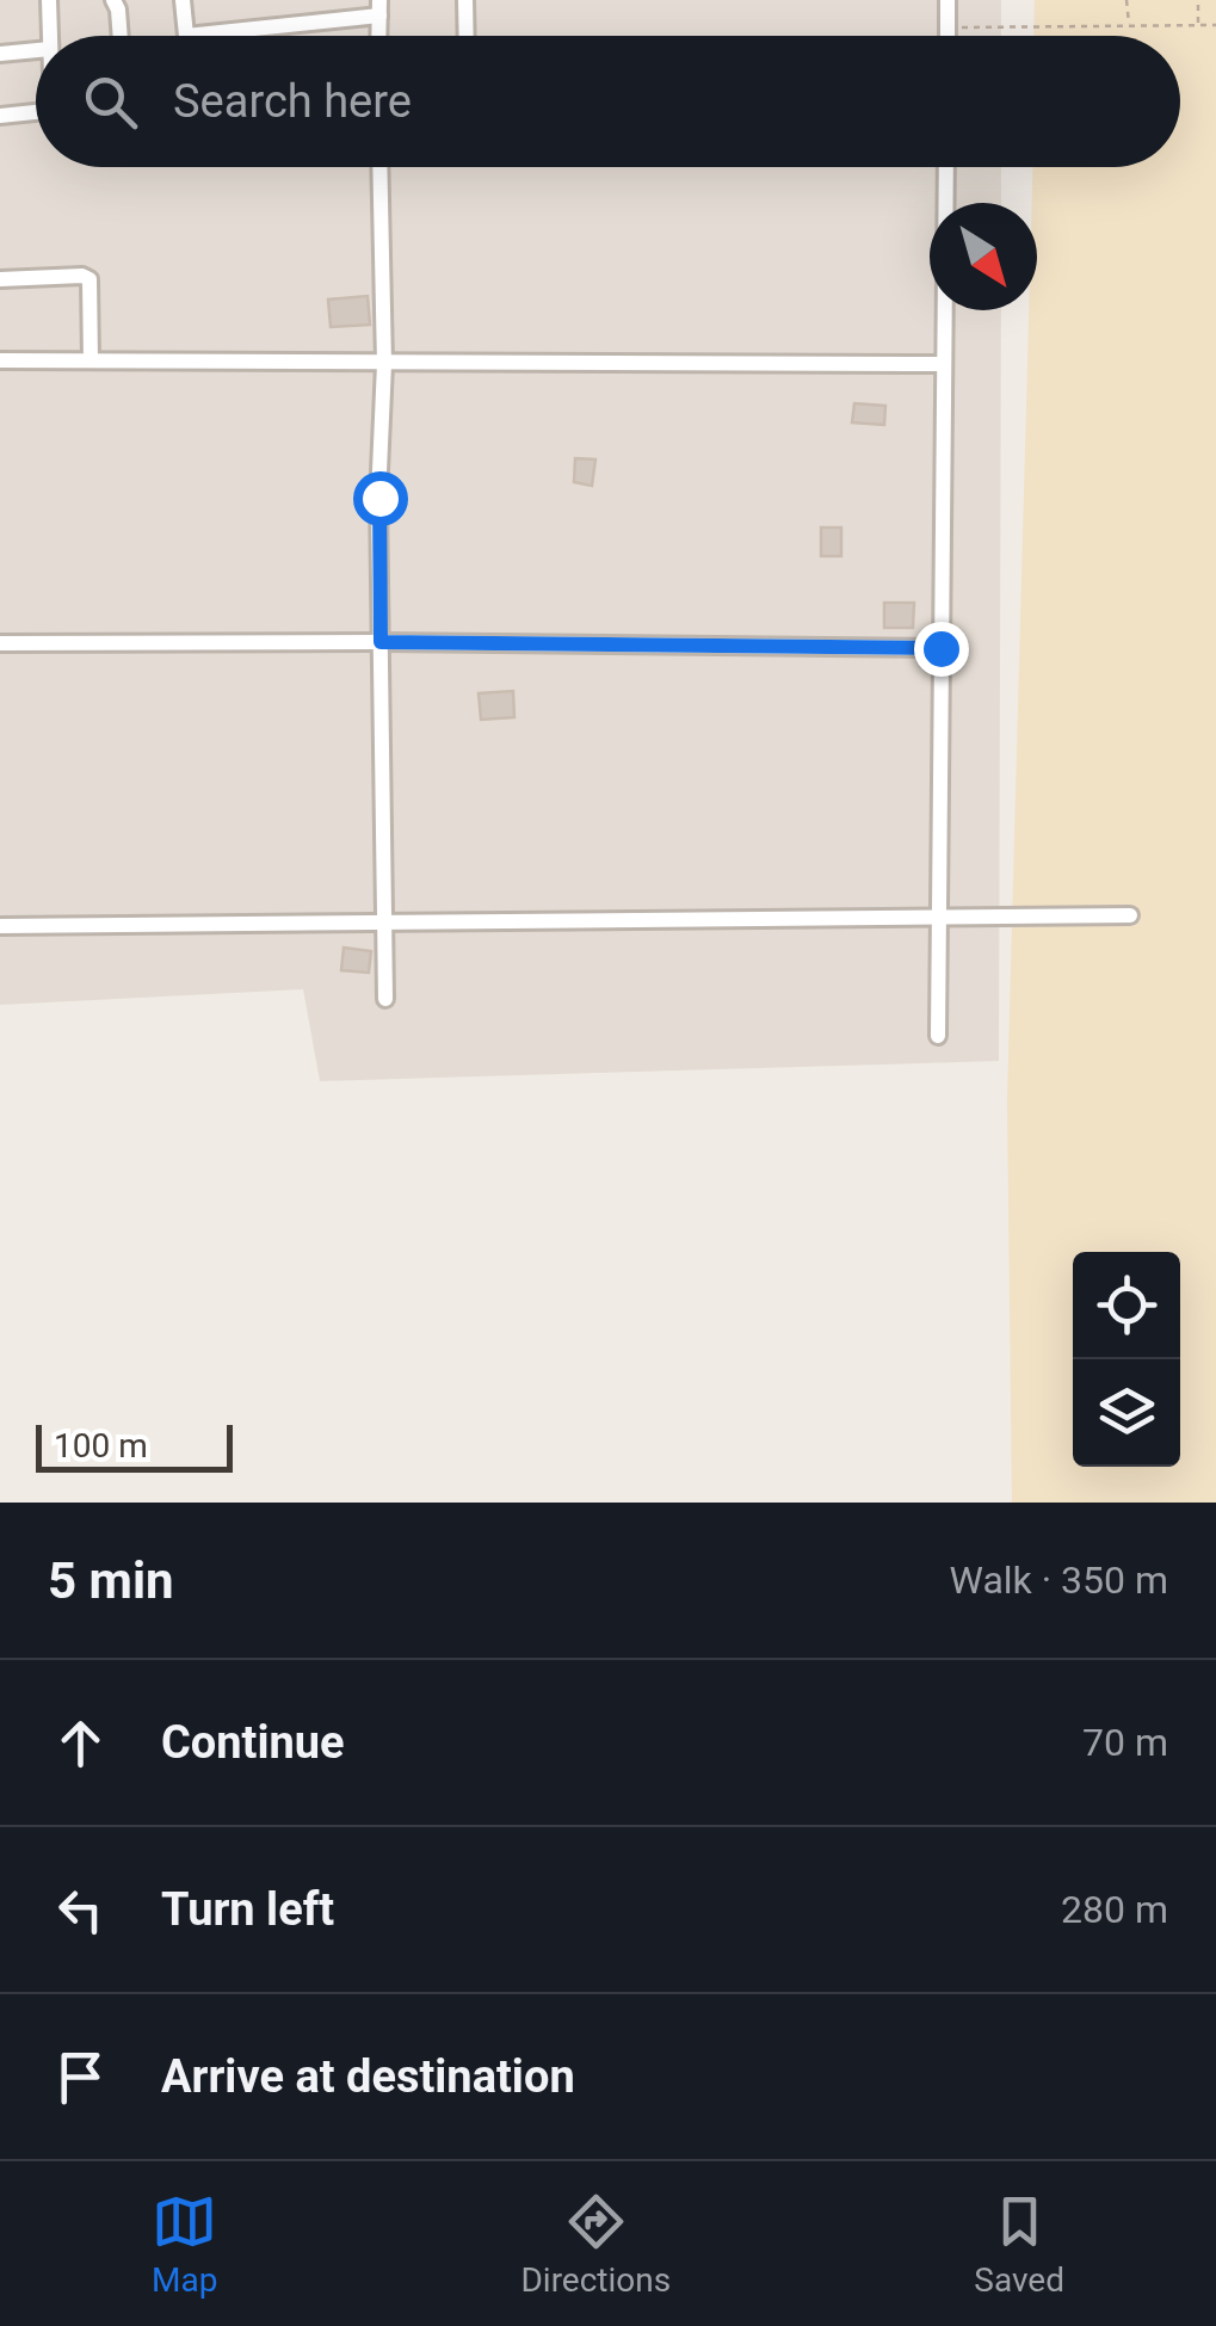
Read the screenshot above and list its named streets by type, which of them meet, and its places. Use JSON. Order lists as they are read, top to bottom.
{
  "scale_bar": "100 m",
  "north": "bottom right",
  "page": {
    "search": "Search here",
    "scale": "100 m",
    "heading": ["5 min", "Walk · 350 m"],
    "list": [
      ["Continue", "70 m"],
      ["Turn left", "280 m"],
      "Arrive at destination"
    ],
    "nav": ["Map", "Directions", "Saved"]
  }
}
